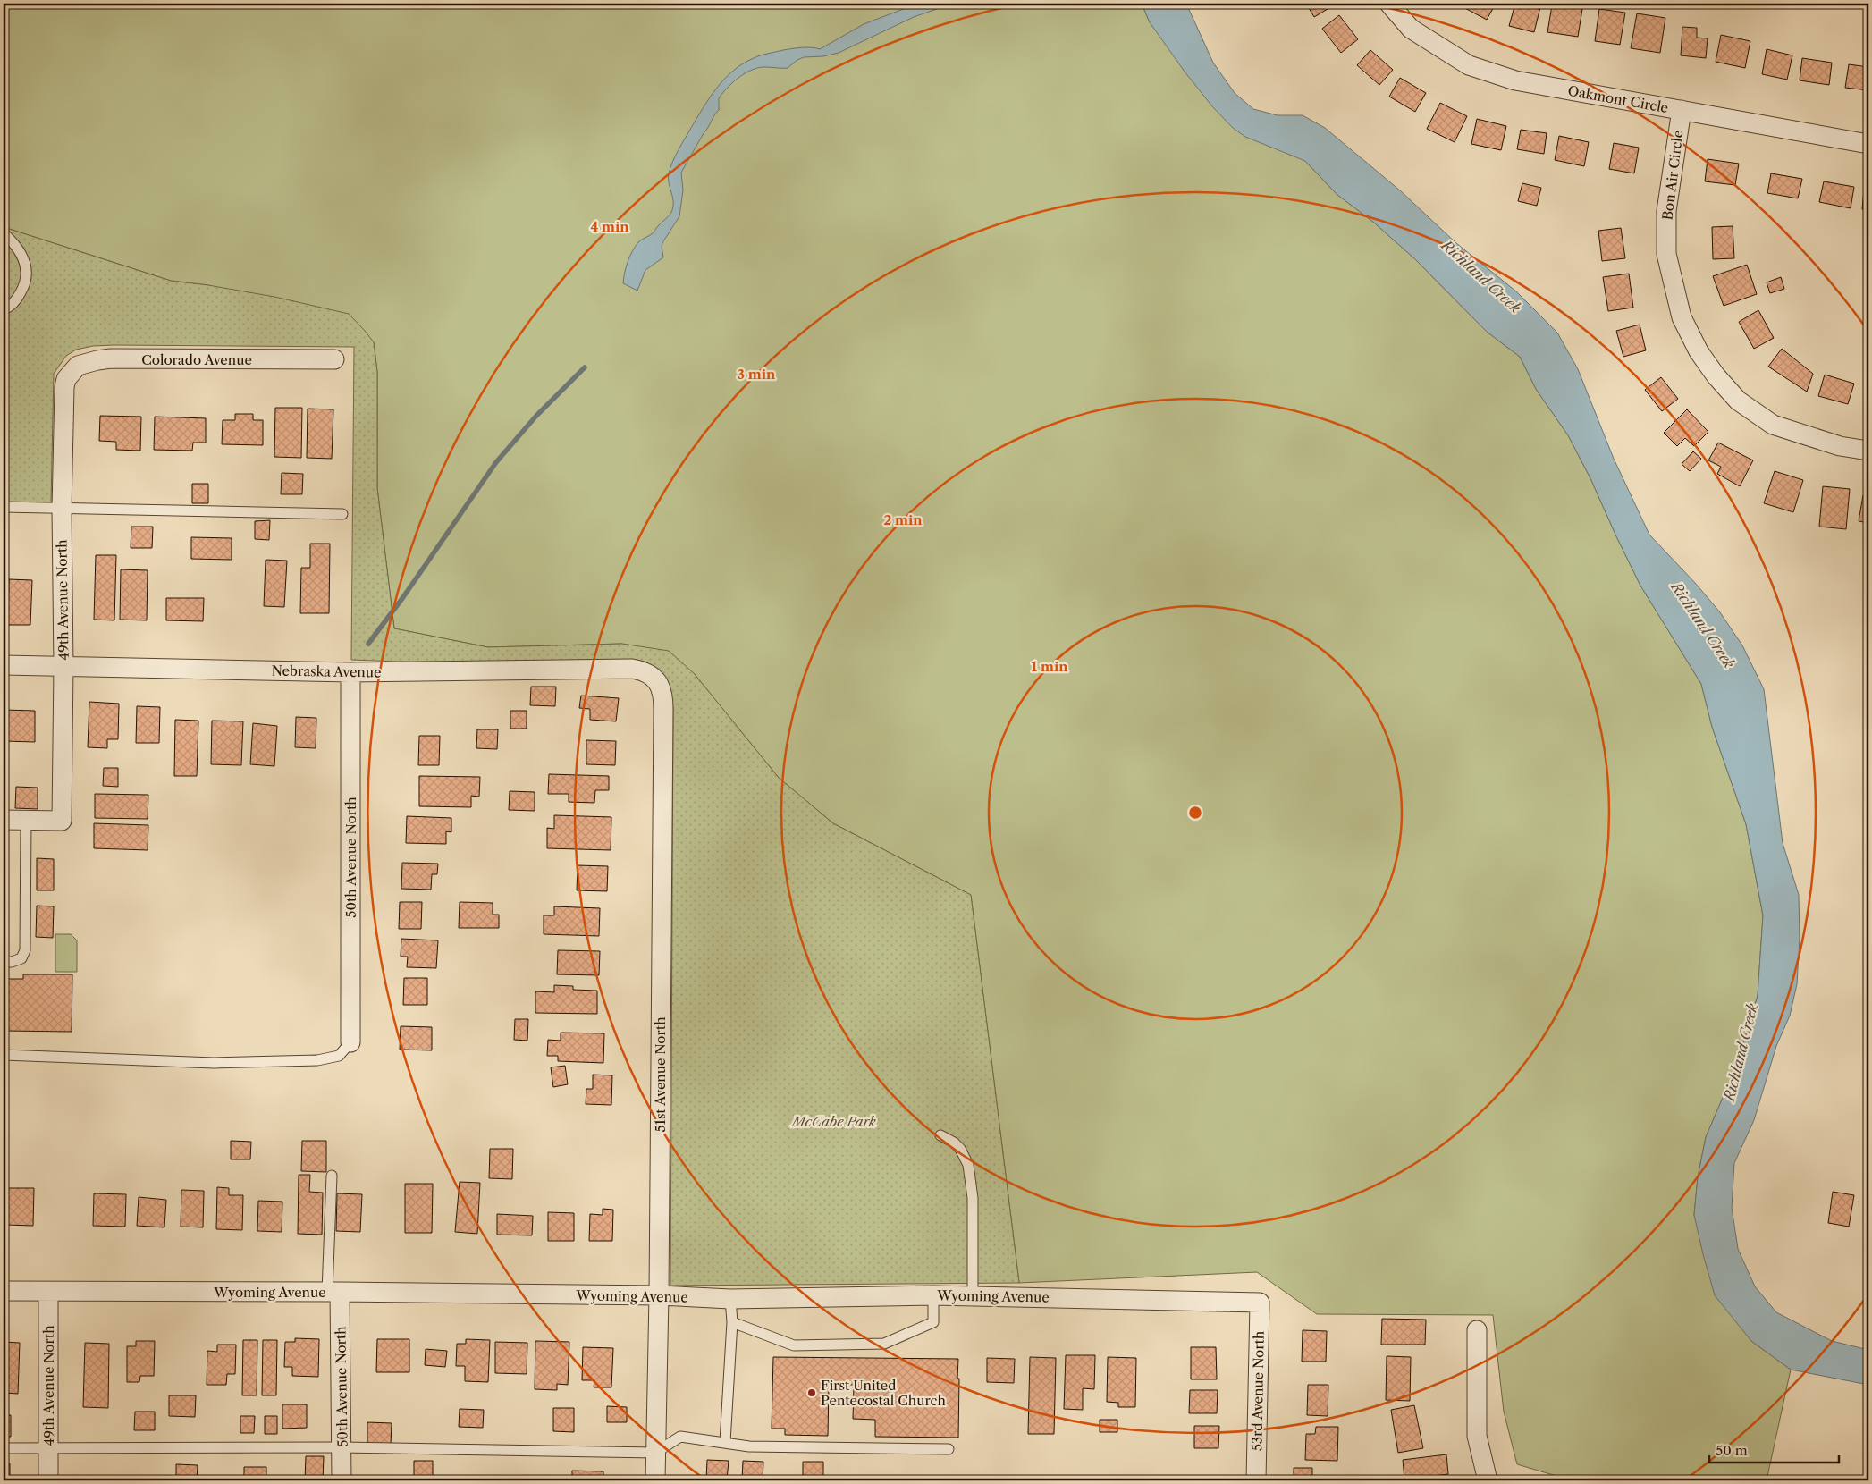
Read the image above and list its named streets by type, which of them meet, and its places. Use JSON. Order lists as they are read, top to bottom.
{
  "streets": {
    "street": [
      "Oakmont Circle",
      "Bon Air Circle",
      "Colorado Avenue",
      "49th Avenue North",
      "Nebraska Avenue",
      "50th Avenue North",
      "51st Avenue North",
      "Wyoming Avenue",
      "53rd Avenue North"
    ]
  },
  "crossings": [
    ["Oakmont Circle", "Bon Air Circle"],
    ["Colorado Avenue", "49th Avenue North"],
    ["49th Avenue North", "Nebraska Avenue"],
    ["49th Avenue North", "Wyoming Avenue"],
    ["Nebraska Avenue", "50th Avenue North"],
    ["Nebraska Avenue", "51st Avenue North"],
    ["50th Avenue North", "Wyoming Avenue"],
    ["51st Avenue North", "Wyoming Avenue"],
    ["Wyoming Avenue", "53rd Avenue North"]
  ],
  "water": ["Richland Creek"],
  "parks": ["McCabe Park"],
  "places": ["First United Pentecostal Church"],
  "scale_bar": "50 m",
  "rings": [
    "4 min",
    "3 min",
    "2 min",
    "1 min"
  ]
}
